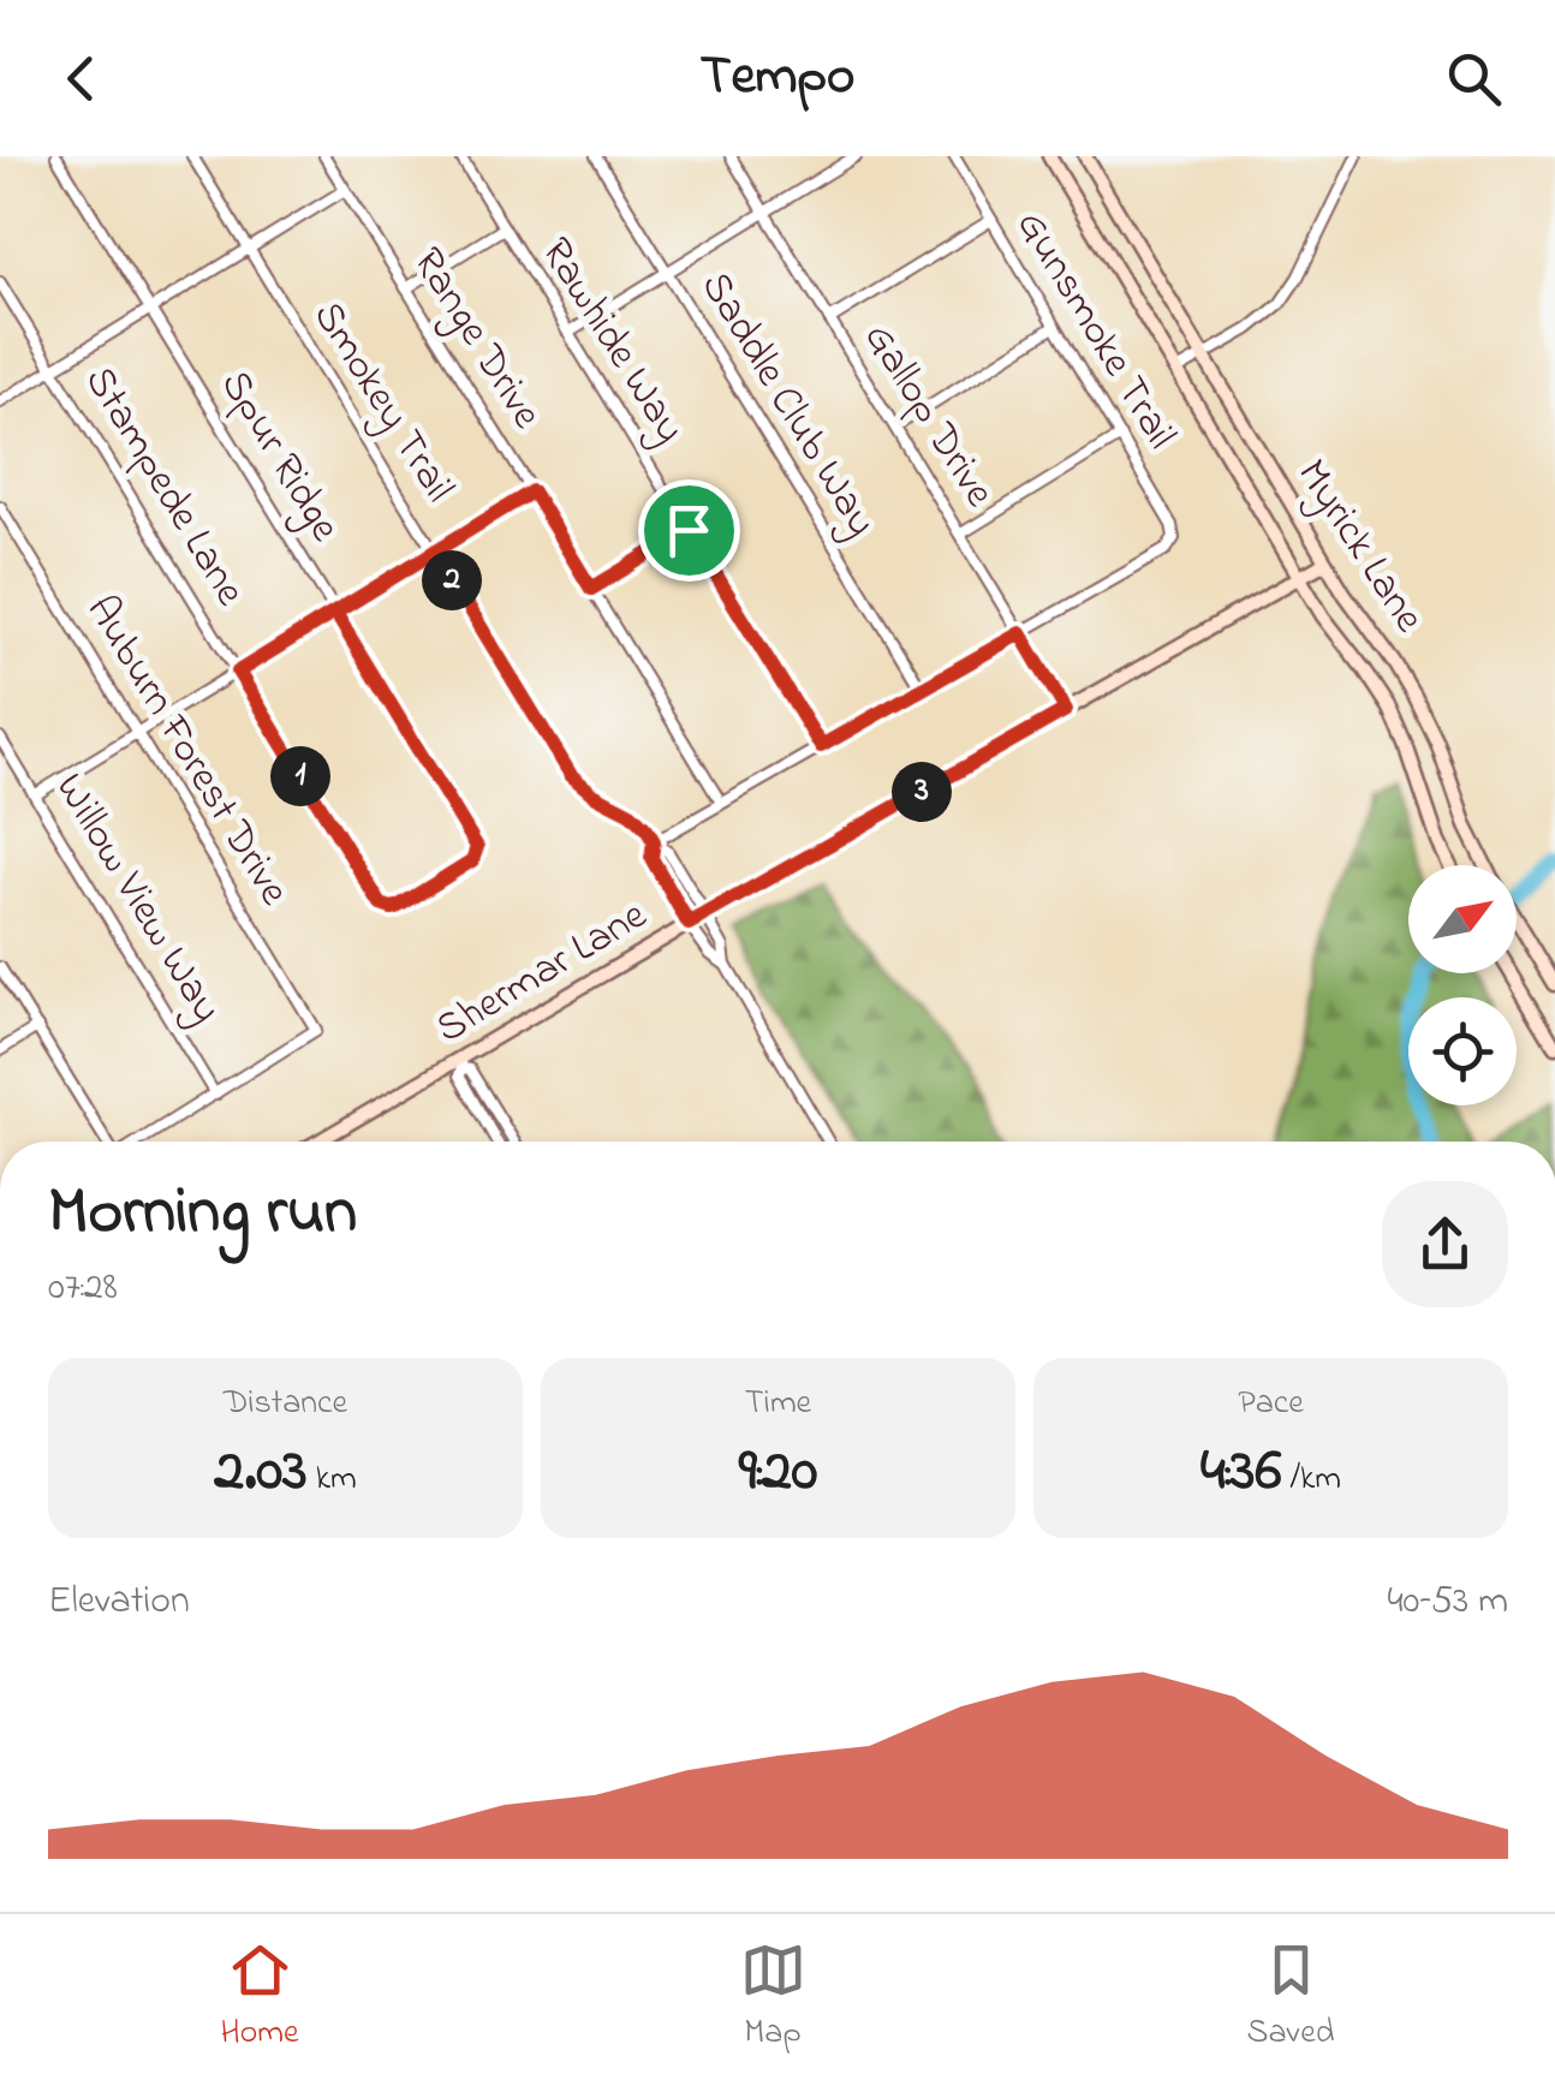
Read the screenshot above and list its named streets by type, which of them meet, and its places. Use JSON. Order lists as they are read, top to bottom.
{
  "streets": {
    "street": [
      "Gunsmoke Trail",
      "Range Drive",
      "Rawhide Way",
      "Smokey Trail",
      "Saddle Club Way",
      "Gallop Drive",
      "Spur Ridge",
      "Stampede Lane",
      "Myrick Lane",
      "Auburn Forest Drive",
      "Willow View Way",
      "Shermar Lane"
    ]
  },
  "crossings": [
    ["Gunsmoke Trail", "Gallop Drive"],
    ["Smokey Trail", "Shermar Lane"],
    ["Gallop Drive", "Shermar Lane"],
    ["Spur Ridge", "Stampede Lane"],
    ["Myrick Lane", "Shermar Lane"],
    ["Auburn Forest Drive", "Willow View Way"]
  ],
  "north": "top right",
  "page": {
    "header": "Tempo",
    "pins": ["2", "1", "3"],
    "heading": ["Morning run", "07:28"],
    "stats": [
      ["Distance", "2.03 km"],
      ["Time", "9:20"],
      ["Pace", "4:36 /km"]
    ],
    "chart": ["Elevation", "40–53 m"],
    "tabs": ["Home", "Map", "Saved"]
  }
}
